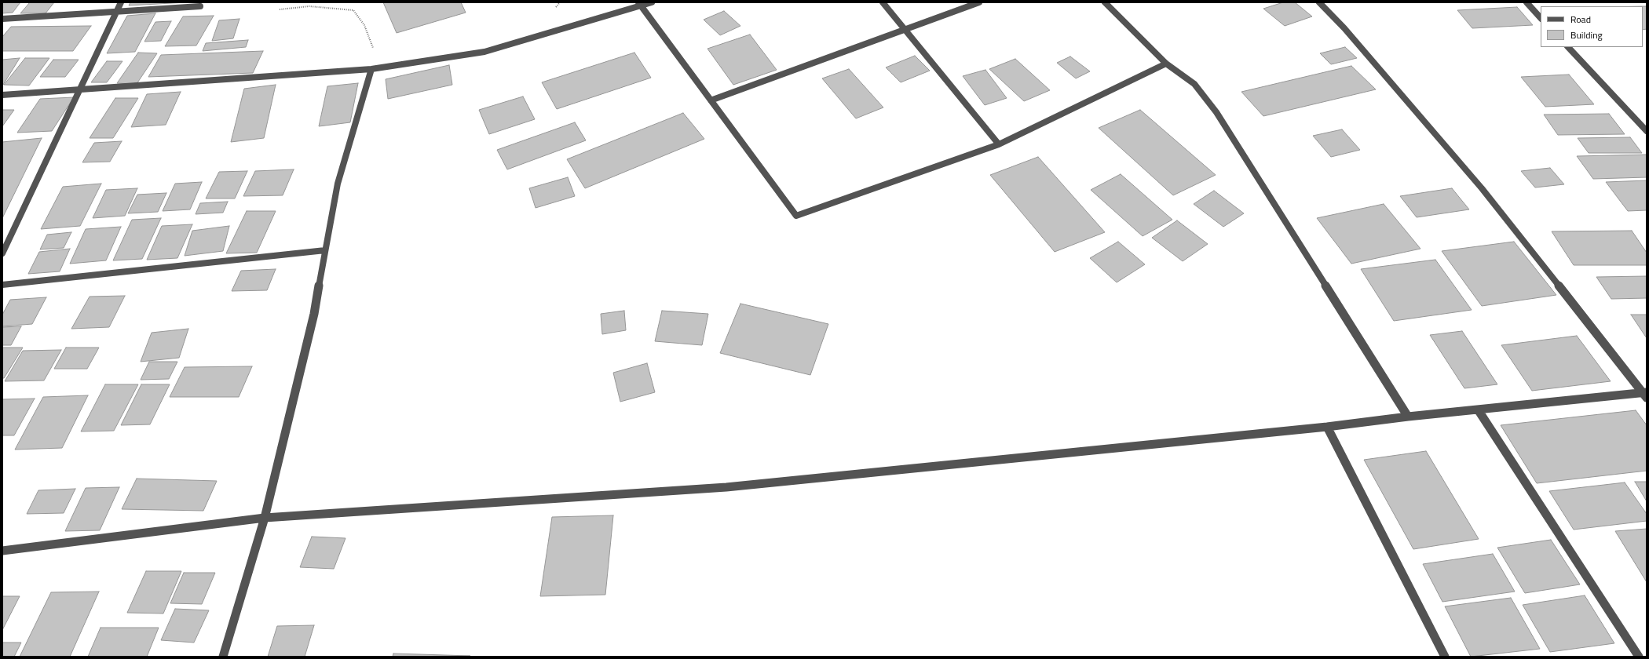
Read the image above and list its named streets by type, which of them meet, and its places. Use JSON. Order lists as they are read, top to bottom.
{
  "legend": ["Road", "Building"]
}
